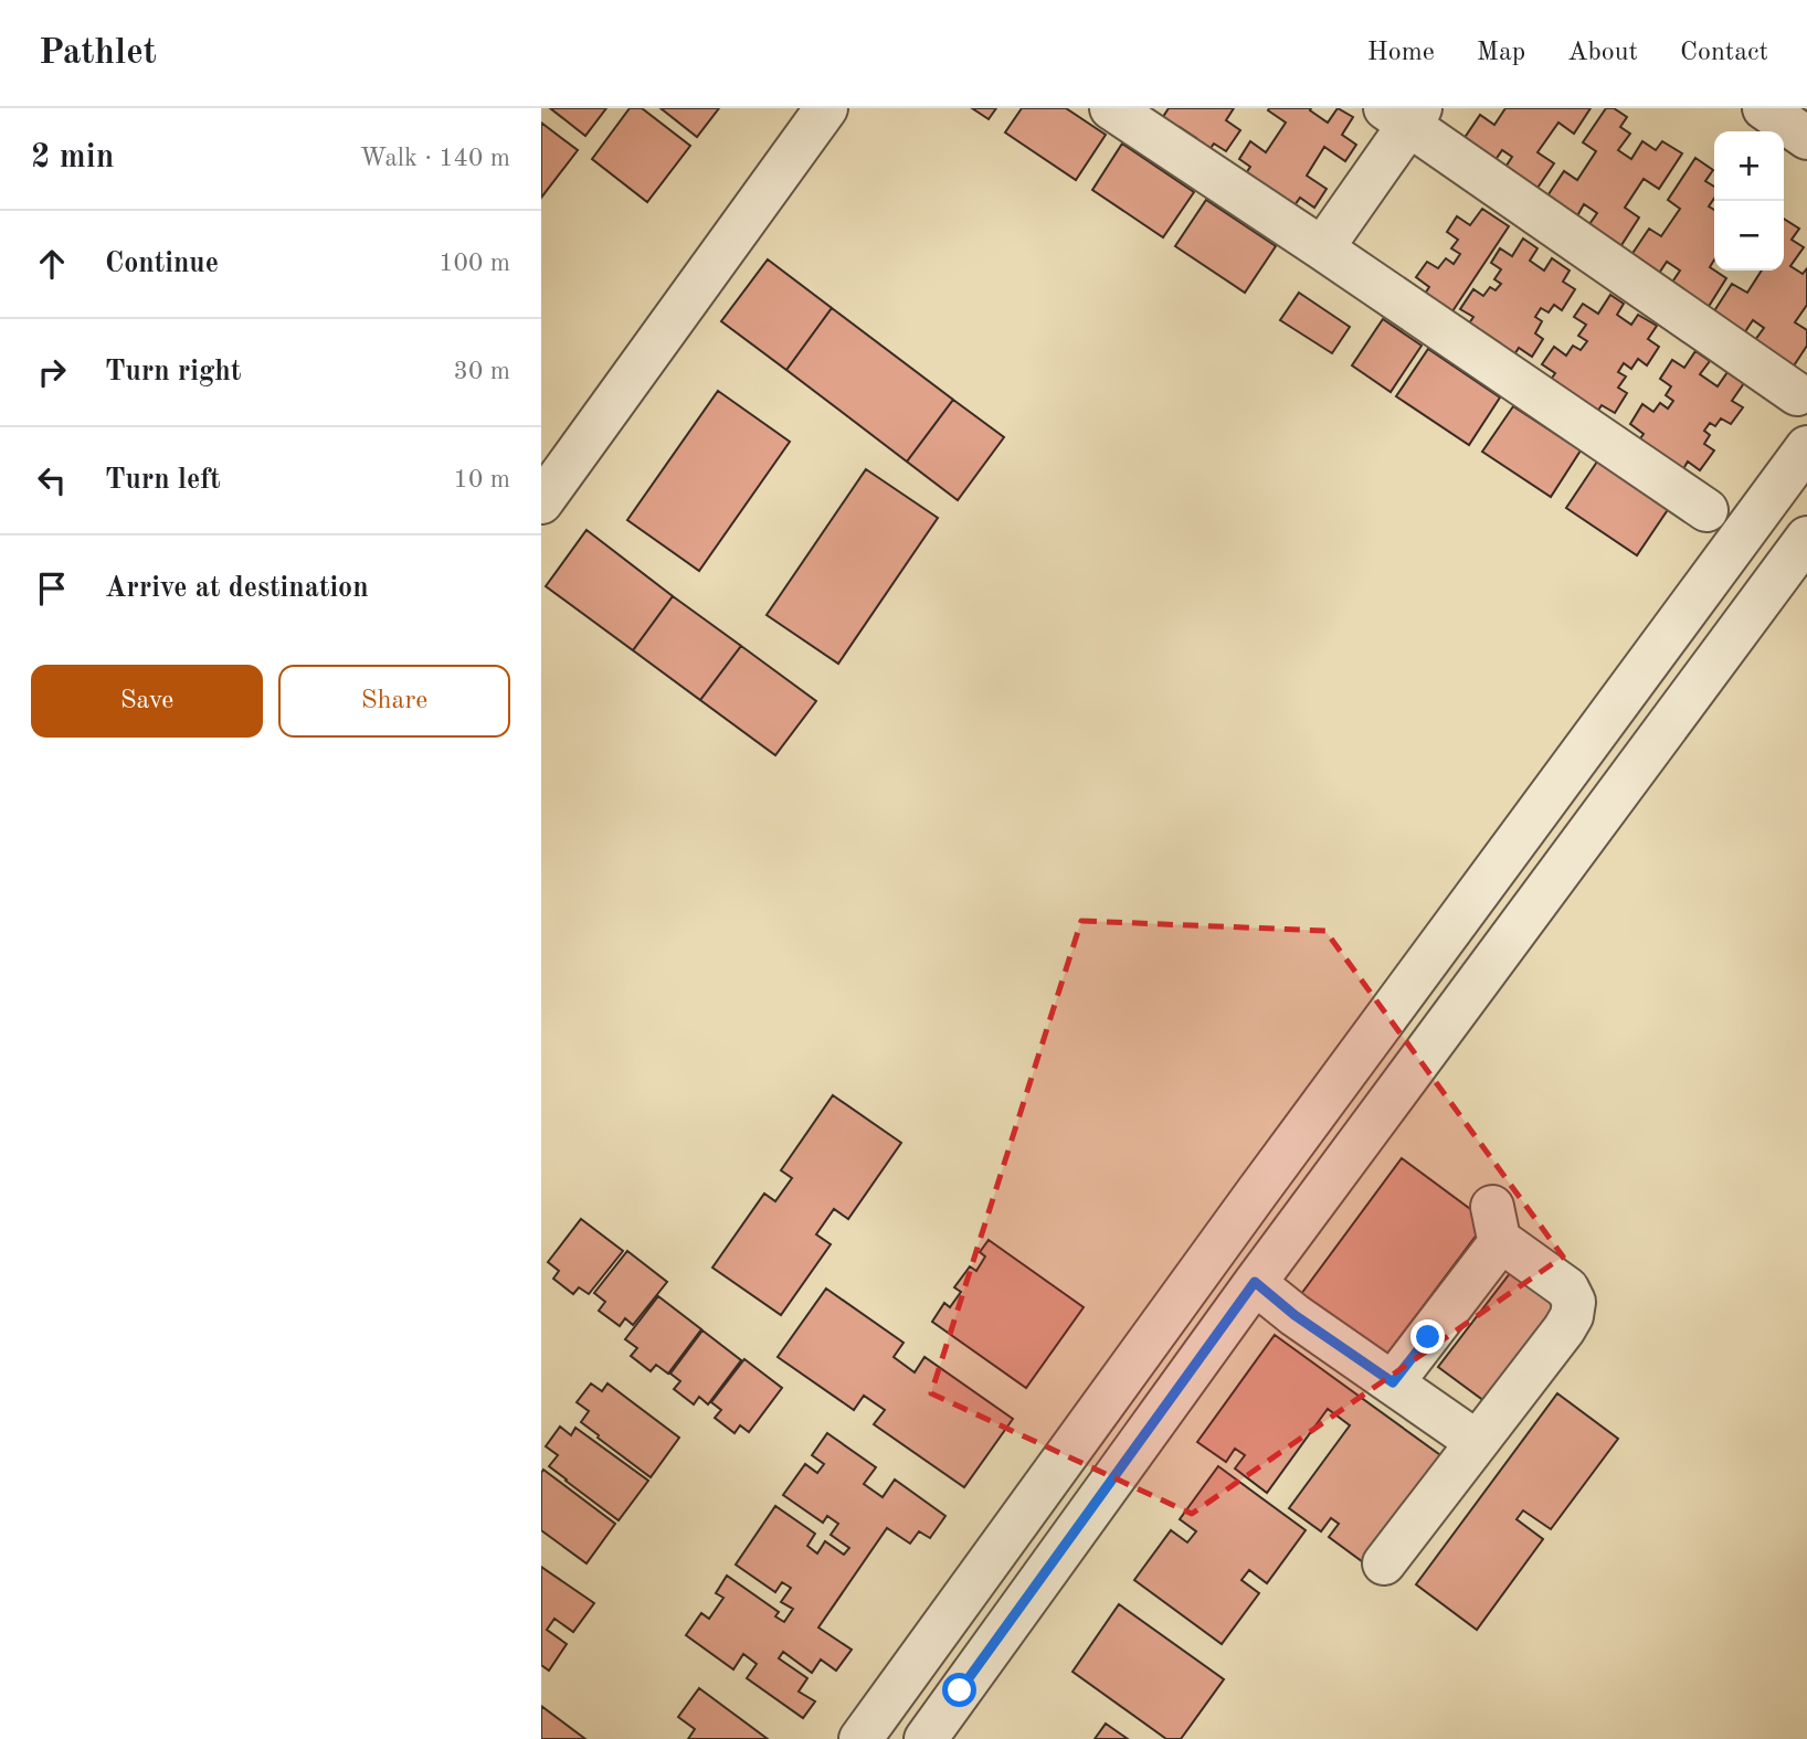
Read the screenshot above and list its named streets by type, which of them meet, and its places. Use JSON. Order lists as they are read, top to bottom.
{
  "page": {
    "header": "Pathlet",
    "nav": [
      "Home",
      "Map",
      "About",
      "Contact"
    ],
    "heading": ["2 min", "Walk · 140 m"],
    "map_buttons": ["+", "−"],
    "list": [
      ["Continue", "100 m"],
      ["Turn right", "30 m"],
      ["Turn left", "10 m"],
      "Arrive at destination"
    ],
    "buttons": ["Save", "Share"]
  }
}
